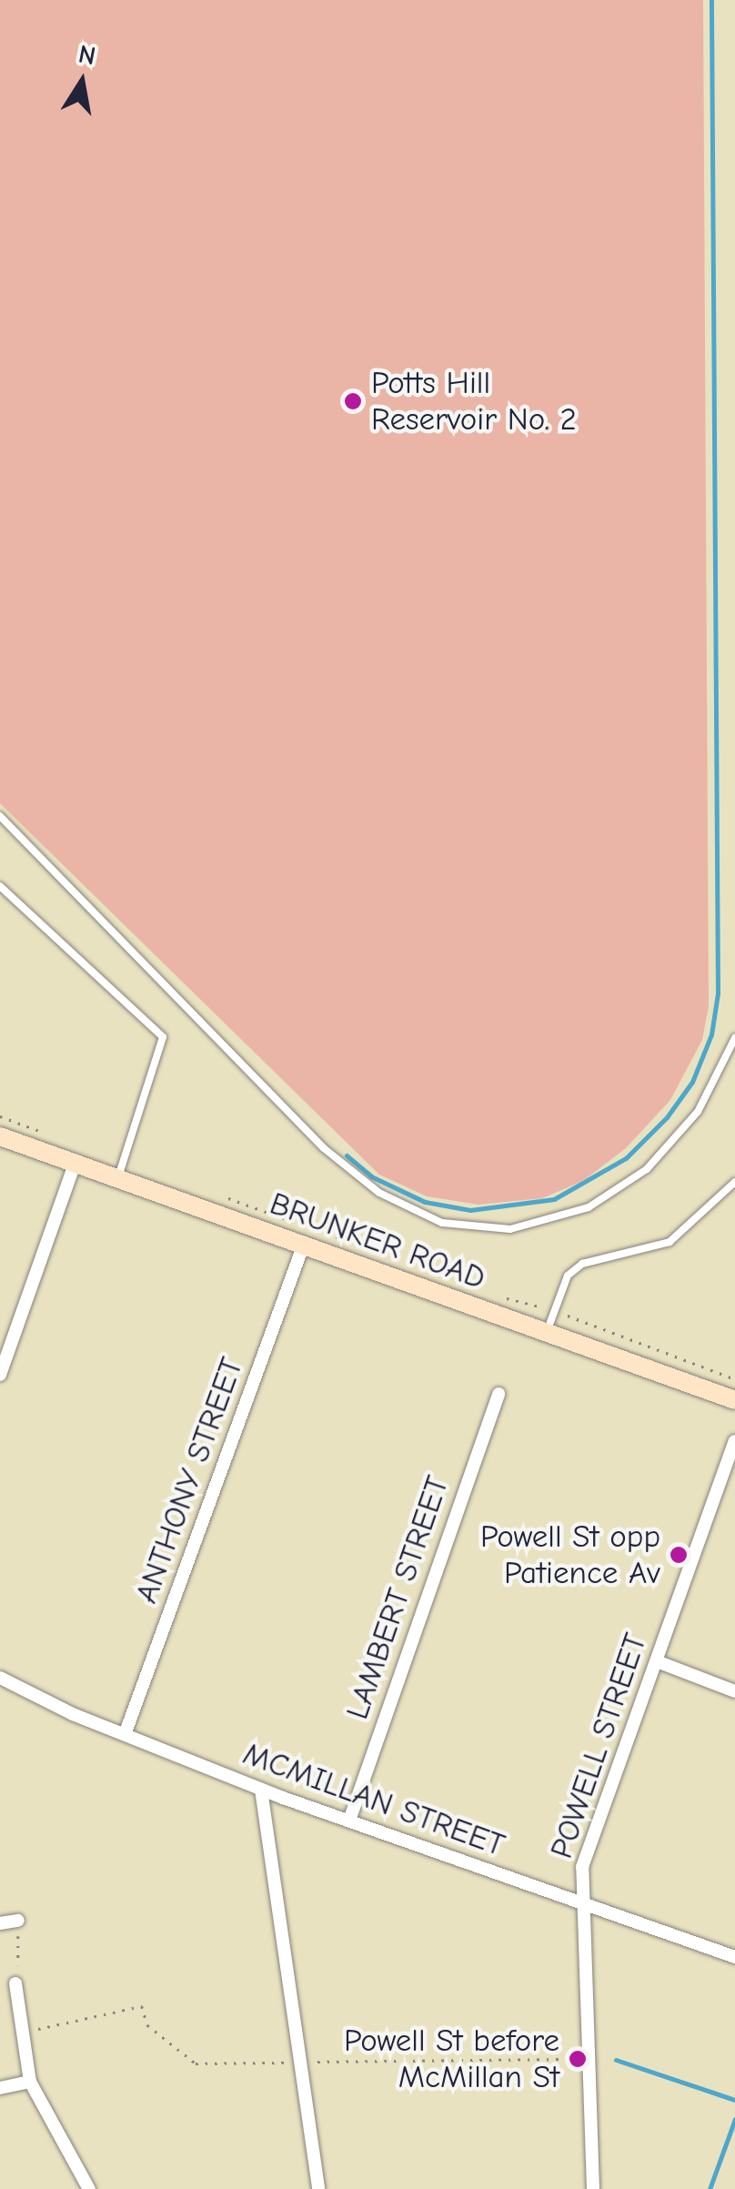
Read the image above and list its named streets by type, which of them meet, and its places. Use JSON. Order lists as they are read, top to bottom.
{
  "streets": {
    "main road": ["BRUNKER ROAD"],
    "street": [
      "ANTHONY STREET",
      "LAMBERT STREET",
      "POWELL STREET",
      "MCMILLAN STREET"
    ]
  },
  "crossings": [
    ["BRUNKER ROAD", "ANTHONY STREET"],
    ["ANTHONY STREET", "MCMILLAN STREET"],
    ["LAMBERT STREET", "MCMILLAN STREET"],
    ["POWELL STREET", "MCMILLAN STREET"]
  ],
  "places": ["Potts Hill Reservoir No. 2", "Powell St opp Patience Av", "Powell St before McMillan St"],
  "north": "top"
}
